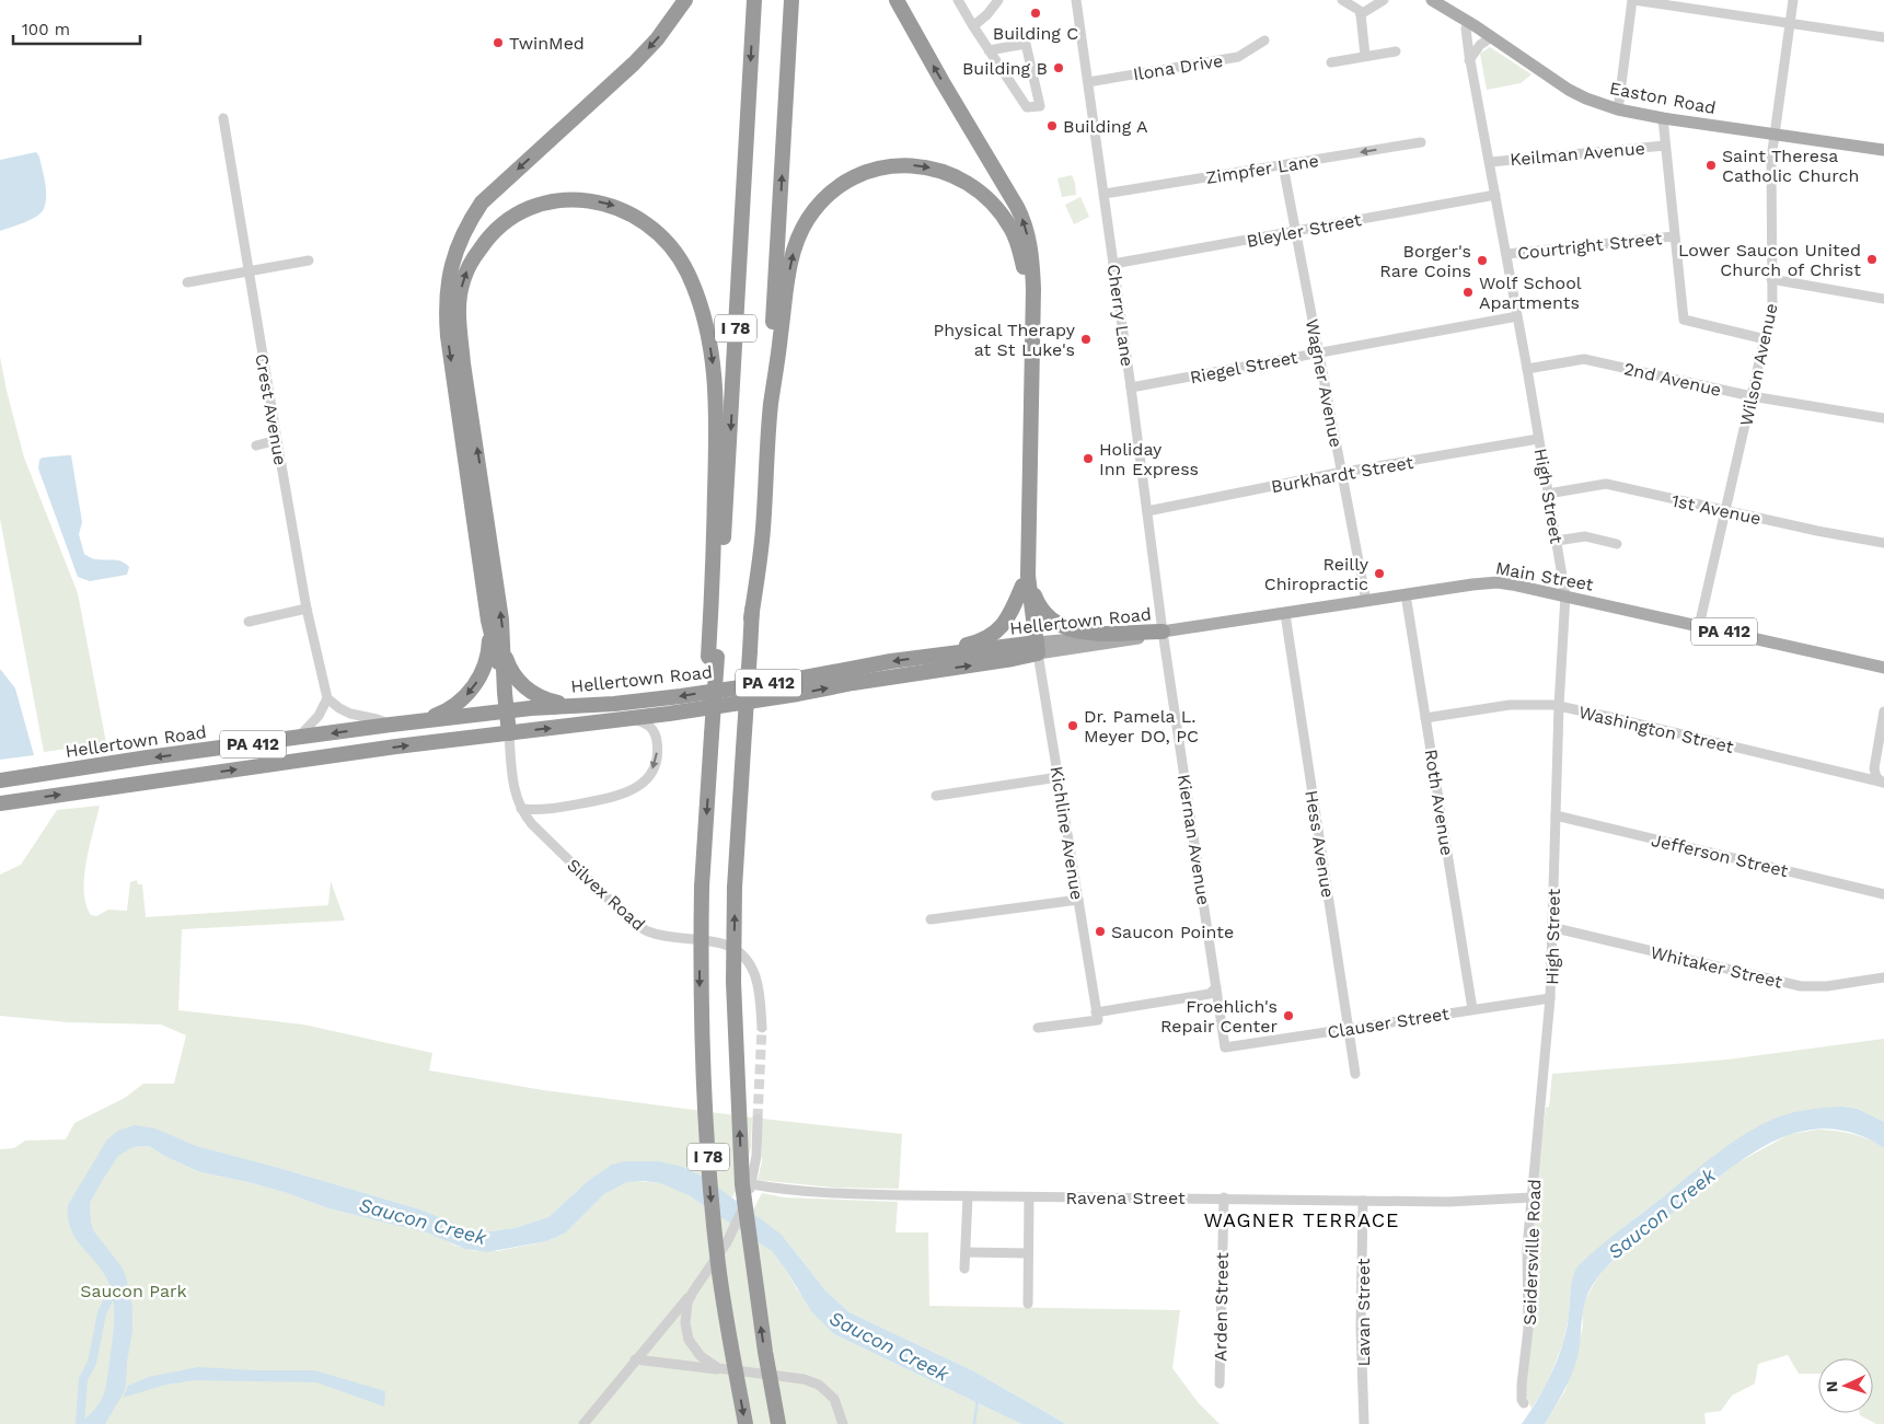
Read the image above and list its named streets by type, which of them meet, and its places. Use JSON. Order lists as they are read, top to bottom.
{
  "streets": {
    "highway": ["I 78", "Hellertown Road", "PA 412"],
    "main road": ["Easton Road", "Main Street"],
    "street": [
      "Ilona Drive",
      "Keilman Avenue",
      "Zimpfer Lane",
      "Bleyler Street",
      "Courtright Street",
      "Cherry Lane",
      "Wilson Avenue",
      "Riegel Street",
      "2nd Avenue",
      "Wagner Avenue",
      "Crest Avenue",
      "Burkhardt Street",
      "High Street",
      "1st Avenue",
      "Washington Street",
      "Roth Avenue",
      "Kichline Avenue",
      "Kiernan Avenue",
      "Hess Avenue",
      "Jefferson Street",
      "Silvex Road",
      "Whitaker Street",
      "Clauser Street",
      "Ravena Street",
      "Seidersville Road",
      "Arden Street",
      "Lavan Street"
    ]
  },
  "crossings": [
    ["Ilona Drive", "Cherry Lane"],
    ["Easton Road", "Wilson Avenue"],
    ["Easton Road", "High Street"],
    ["Keilman Avenue", "High Street"],
    ["Zimpfer Lane", "Cherry Lane"],
    ["Zimpfer Lane", "Wagner Avenue"],
    ["Bleyler Street", "Cherry Lane"],
    ["Bleyler Street", "Wagner Avenue"],
    ["Bleyler Street", "High Street"],
    ["Courtright Street", "High Street"],
    ["Cherry Lane", "Riegel Street"],
    ["Cherry Lane", "Burkhardt Street"],
    ["Cherry Lane", "Main Street"],
    ["Cherry Lane", "Hellertown Road"],
    ["Cherry Lane", "Kiernan Avenue"],
    ["Wilson Avenue", "2nd Avenue"],
    ["Wilson Avenue", "1st Avenue"],
    ["Wilson Avenue", "Main Street"],
    ["Riegel Street", "Wagner Avenue"],
    ["Riegel Street", "High Street"],
    ["2nd Avenue", "High Street"],
    ["Wagner Avenue", "Burkhardt Street"],
    ["Wagner Avenue", "Main Street"],
    ["Burkhardt Street", "High Street"],
    ["High Street", "1st Avenue"],
    ["High Street", "Main Street"],
    ["High Street", "Washington Street"],
    ["High Street", "Jefferson Street"],
    ["High Street", "Whitaker Street"],
    ["High Street", "Clauser Street"],
    ["High Street", "Seidersville Road"],
    ["Main Street", "Hellertown Road"],
    ["Main Street", "Roth Avenue"],
    ["Main Street", "Kiernan Avenue"],
    ["Main Street", "Hess Avenue"],
    ["Hellertown Road", "Kichline Avenue"],
    ["Hellertown Road", "Kiernan Avenue"],
    ["Hellertown Road", "Silvex Road"],
    ["Washington Street", "Roth Avenue"],
    ["Roth Avenue", "Clauser Street"],
    ["Kiernan Avenue", "Clauser Street"],
    ["Hess Avenue", "Clauser Street"],
    ["Ravena Street", "Seidersville Road"],
    ["Ravena Street", "Arden Street"],
    ["Ravena Street", "Lavan Street"]
  ],
  "one_way": ["Zimpfer Lane"],
  "districts": ["WAGNER TERRACE"],
  "water": ["Saucon Creek"],
  "parks": ["Saucon Park"],
  "places": [
    "Building C",
    "TwinMed",
    "Building B",
    "Building A",
    "Saint Theresa Catholic Church",
    "Lower Saucon United Church of Christ",
    "Borger's Rare Coins",
    "Wolf School Apartments",
    "Physical Therapy at St Luke's",
    "Holiday Inn Express",
    "Reilly Chiropractic",
    "Dr. Pamela L. Meyer DO, PC",
    "Saucon Pointe",
    "Froehlich's Repair Center"
  ],
  "scale_bar": "100 m",
  "north": "left"
}
